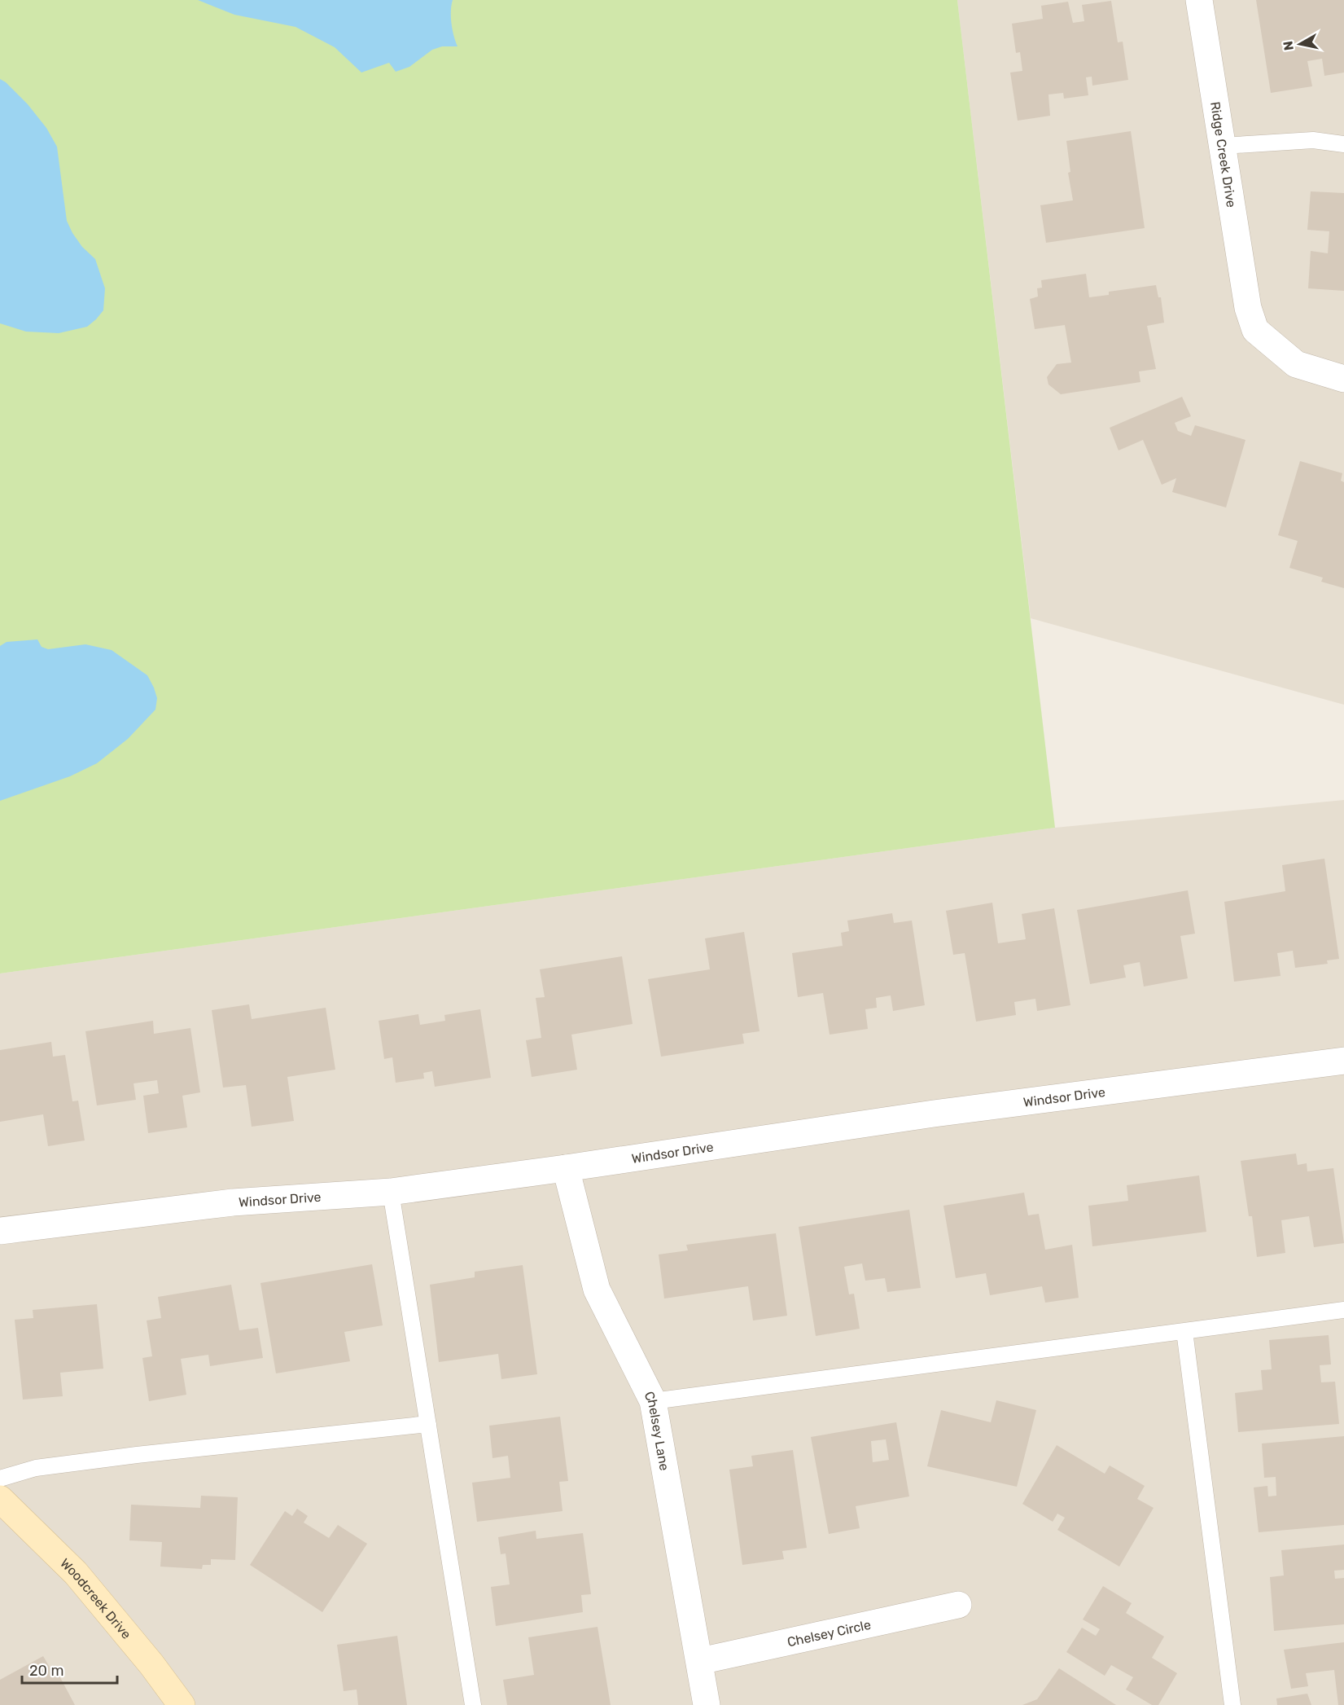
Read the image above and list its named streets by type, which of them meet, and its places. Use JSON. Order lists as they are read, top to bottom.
{
  "streets": {
    "street": [
      "Ridge Creek Drive",
      "Windsor Drive",
      "Chelsey Lane",
      "Woodcreek Drive",
      "Chelsey Circle"
    ]
  },
  "crossings": [
    ["Windsor Drive", "Chelsey Lane"],
    ["Chelsey Lane", "Chelsey Circle"]
  ],
  "scale_bar": "20 m",
  "north": "left"
}
